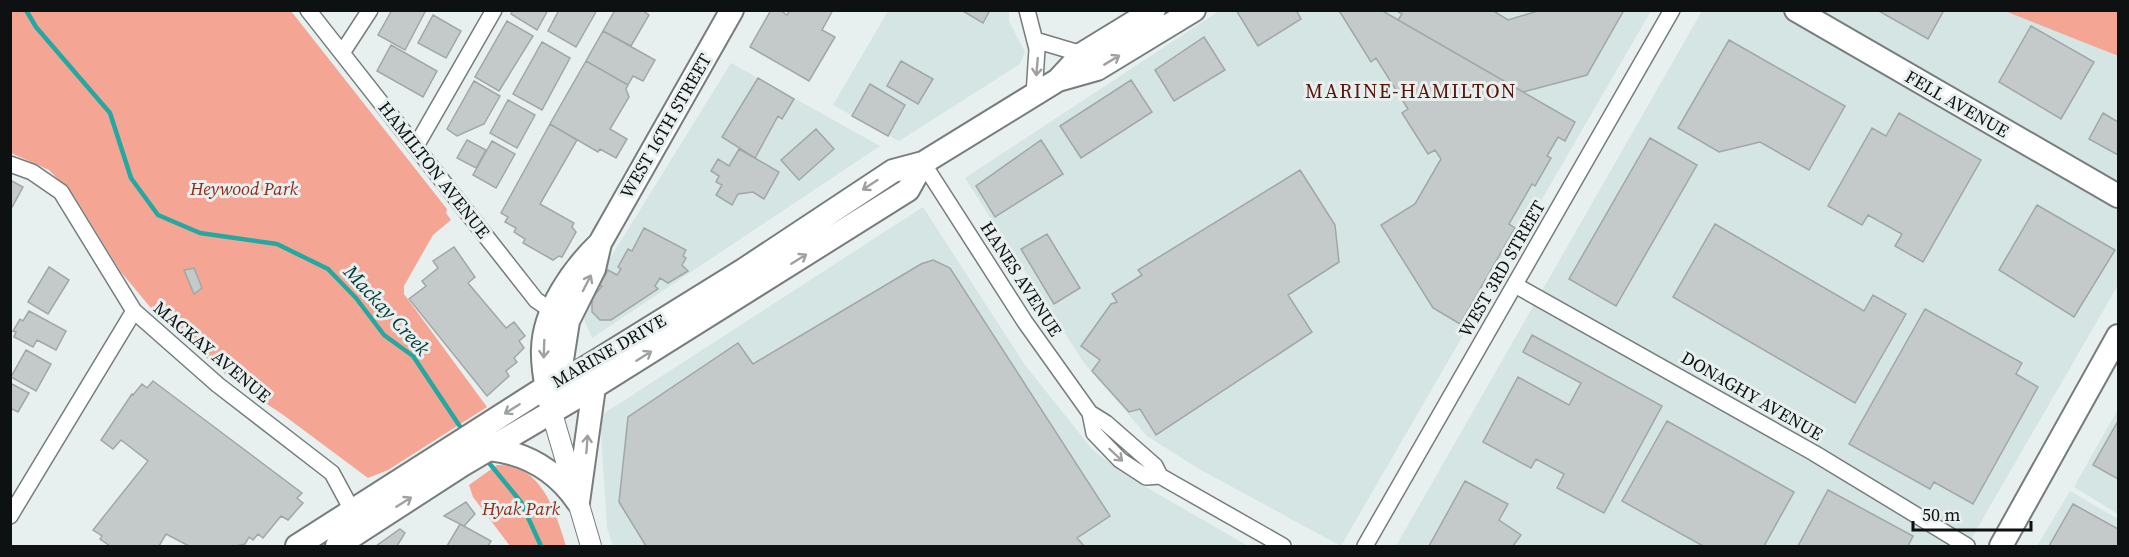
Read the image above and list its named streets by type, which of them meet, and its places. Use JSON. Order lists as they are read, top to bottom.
{
  "streets": {
    "main road": ["FELL AVENUE", "WEST 16TH STREET", "MARINE DRIVE"],
    "street": [
      "HAMILTON AVENUE",
      "WEST 3RD STREET",
      "HANES AVENUE",
      "MACKAY AVENUE",
      "DONAGHY AVENUE"
    ]
  },
  "crossings": [
    ["WEST 16TH STREET", "HAMILTON AVENUE"],
    ["WEST 16TH STREET", "MARINE DRIVE"],
    ["WEST 3RD STREET", "DONAGHY AVENUE"],
    ["HANES AVENUE", "MARINE DRIVE"],
    ["MARINE DRIVE", "MACKAY AVENUE"]
  ],
  "districts": ["MARINE-HAMILTON"],
  "water": ["Mackay Creek"],
  "parks": ["Heywood Park", "Hyak Park"],
  "scale_bar": "50 m"
}
